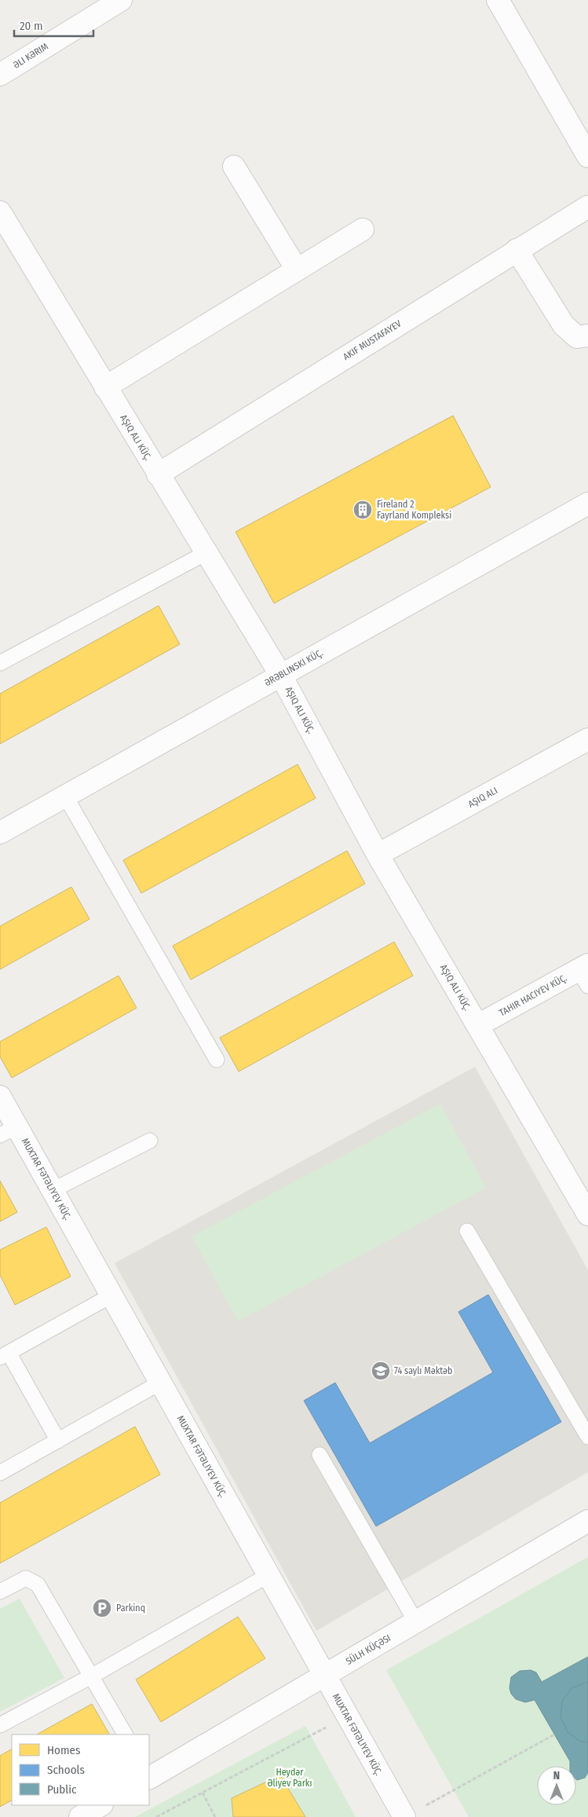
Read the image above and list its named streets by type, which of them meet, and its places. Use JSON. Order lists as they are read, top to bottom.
{
  "streets": {
    "street": [
      "ƏLI KƏRIM",
      "AKIF MUSTAFAYEV",
      "ƏRƏBLINSKI KÜÇ.",
      "MUXTAR FƏTƏLIYEV KÜÇ.",
      "SÜLH KÜÇƏSI"
    ]
  },
  "crossings": [
    ["MUXTAR FƏTƏLIYEV KÜÇ.", "SÜLH KÜÇƏSI"]
  ],
  "parks": ["Heydər Əliyev Parkı"],
  "places": {
    "building": ["Fireland 2 Fayrland Kompleksi"],
    "school or university": ["74 saylı Məktəb"],
    "parking": ["Parkinq"]
  },
  "legend": ["Homes", "Schools", "Public"],
  "scale_bar": "20 m",
  "north": "top"
}
